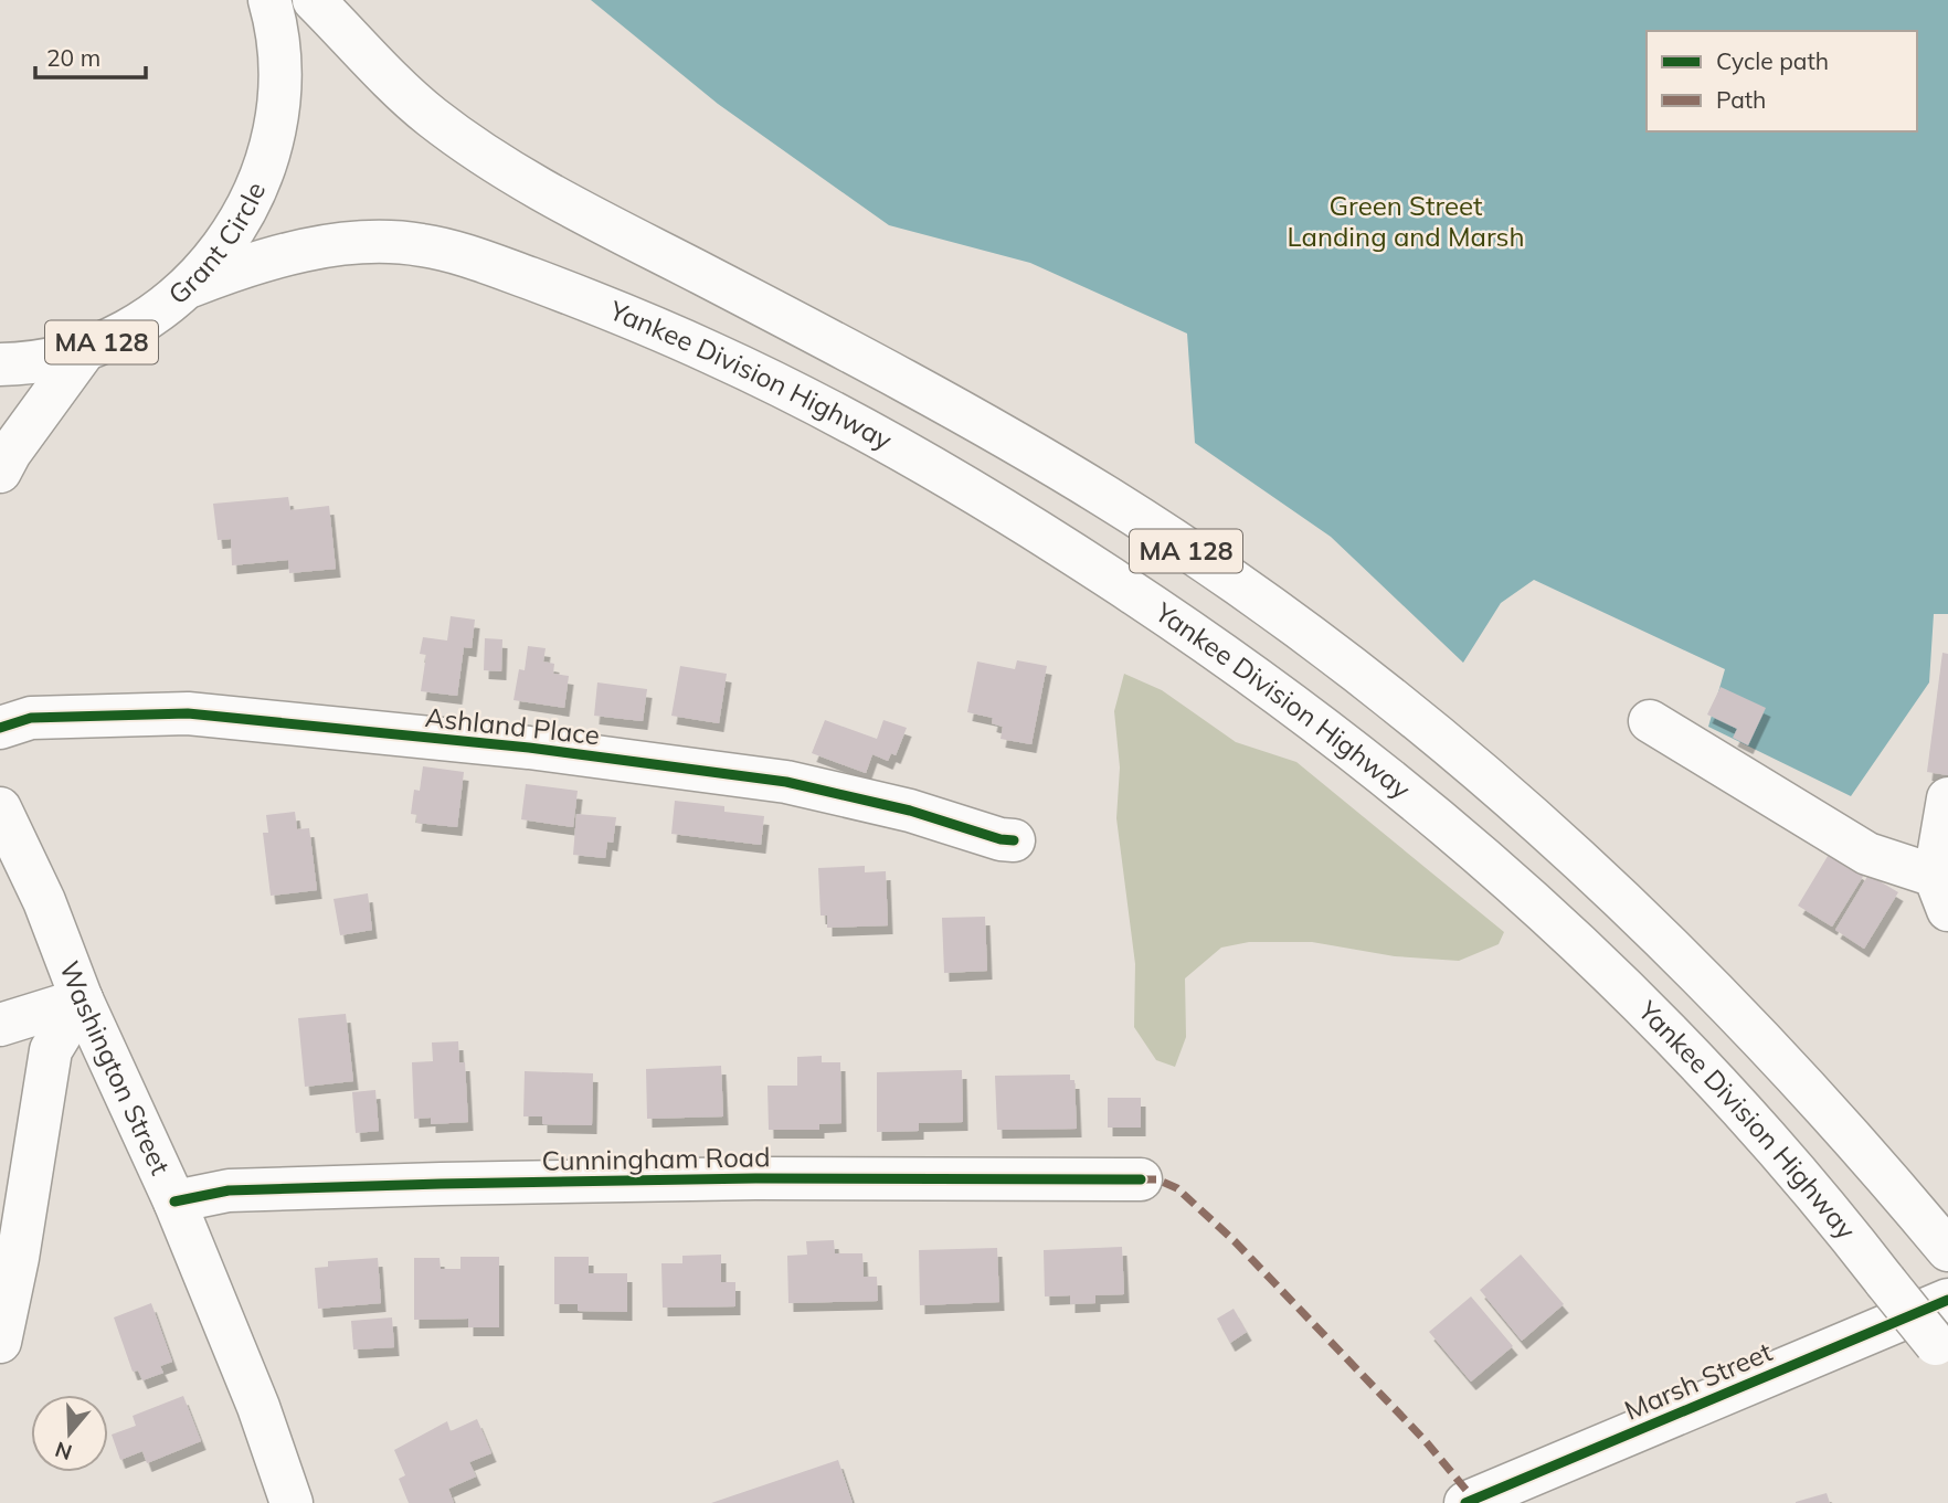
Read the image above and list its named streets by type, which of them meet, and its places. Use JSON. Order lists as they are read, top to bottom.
{
  "streets": {
    "main road": [
      "Grant Circle",
      "MA 128",
      "Yankee Division Highway",
      "Ashland Place",
      "Washington Street",
      "Cunningham Road",
      "Marsh Street"
    ]
  },
  "crossings": [
    ["Grant Circle", "Yankee Division Highway"],
    ["Washington Street", "Cunningham Road"]
  ],
  "parks": ["Green Street Landing and Marsh"],
  "legend": ["Cycle path", "Path"],
  "scale_bar": "20 m",
  "north": "bottom"
}
